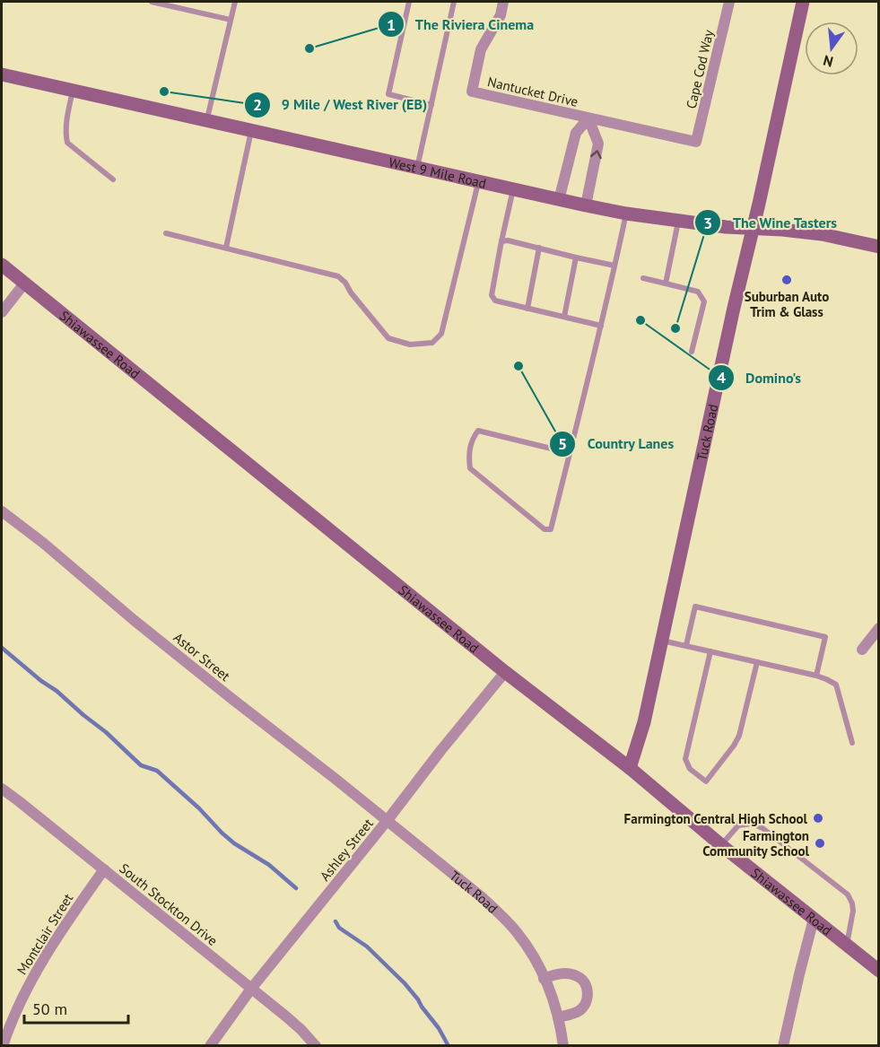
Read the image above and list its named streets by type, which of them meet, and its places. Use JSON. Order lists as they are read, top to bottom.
{
  "streets": {
    "street": [
      "Cape Cod Way",
      "Nantucket Drive",
      "West 9 Mile Road",
      "Shiawassee Road",
      "Tuck Road",
      "Astor Street",
      "Ashley Street",
      "South Stockton Drive",
      "Montclair Street"
    ]
  },
  "crossings": [
    ["Cape Cod Way", "Nantucket Drive"],
    ["Nantucket Drive", "West 9 Mile Road"],
    ["West 9 Mile Road", "Tuck Road"],
    ["Shiawassee Road", "Tuck Road"],
    ["Shiawassee Road", "Ashley Street"],
    ["Tuck Road", "Astor Street"],
    ["Tuck Road", "Ashley Street"],
    ["Astor Street", "Ashley Street"],
    ["Ashley Street", "South Stockton Drive"],
    ["South Stockton Drive", "Montclair Street"]
  ],
  "places": [
    "The Riviera Cinema",
    "9 Mile / West River (EB)",
    "Suburban Auto Trim & Glass",
    "Domino's",
    "The Wine Tasters",
    "Country Lanes",
    "Farmington Central High School",
    "Farmington Community School"
  ],
  "scale_bar": "50 m",
  "north": "bottom"
}
